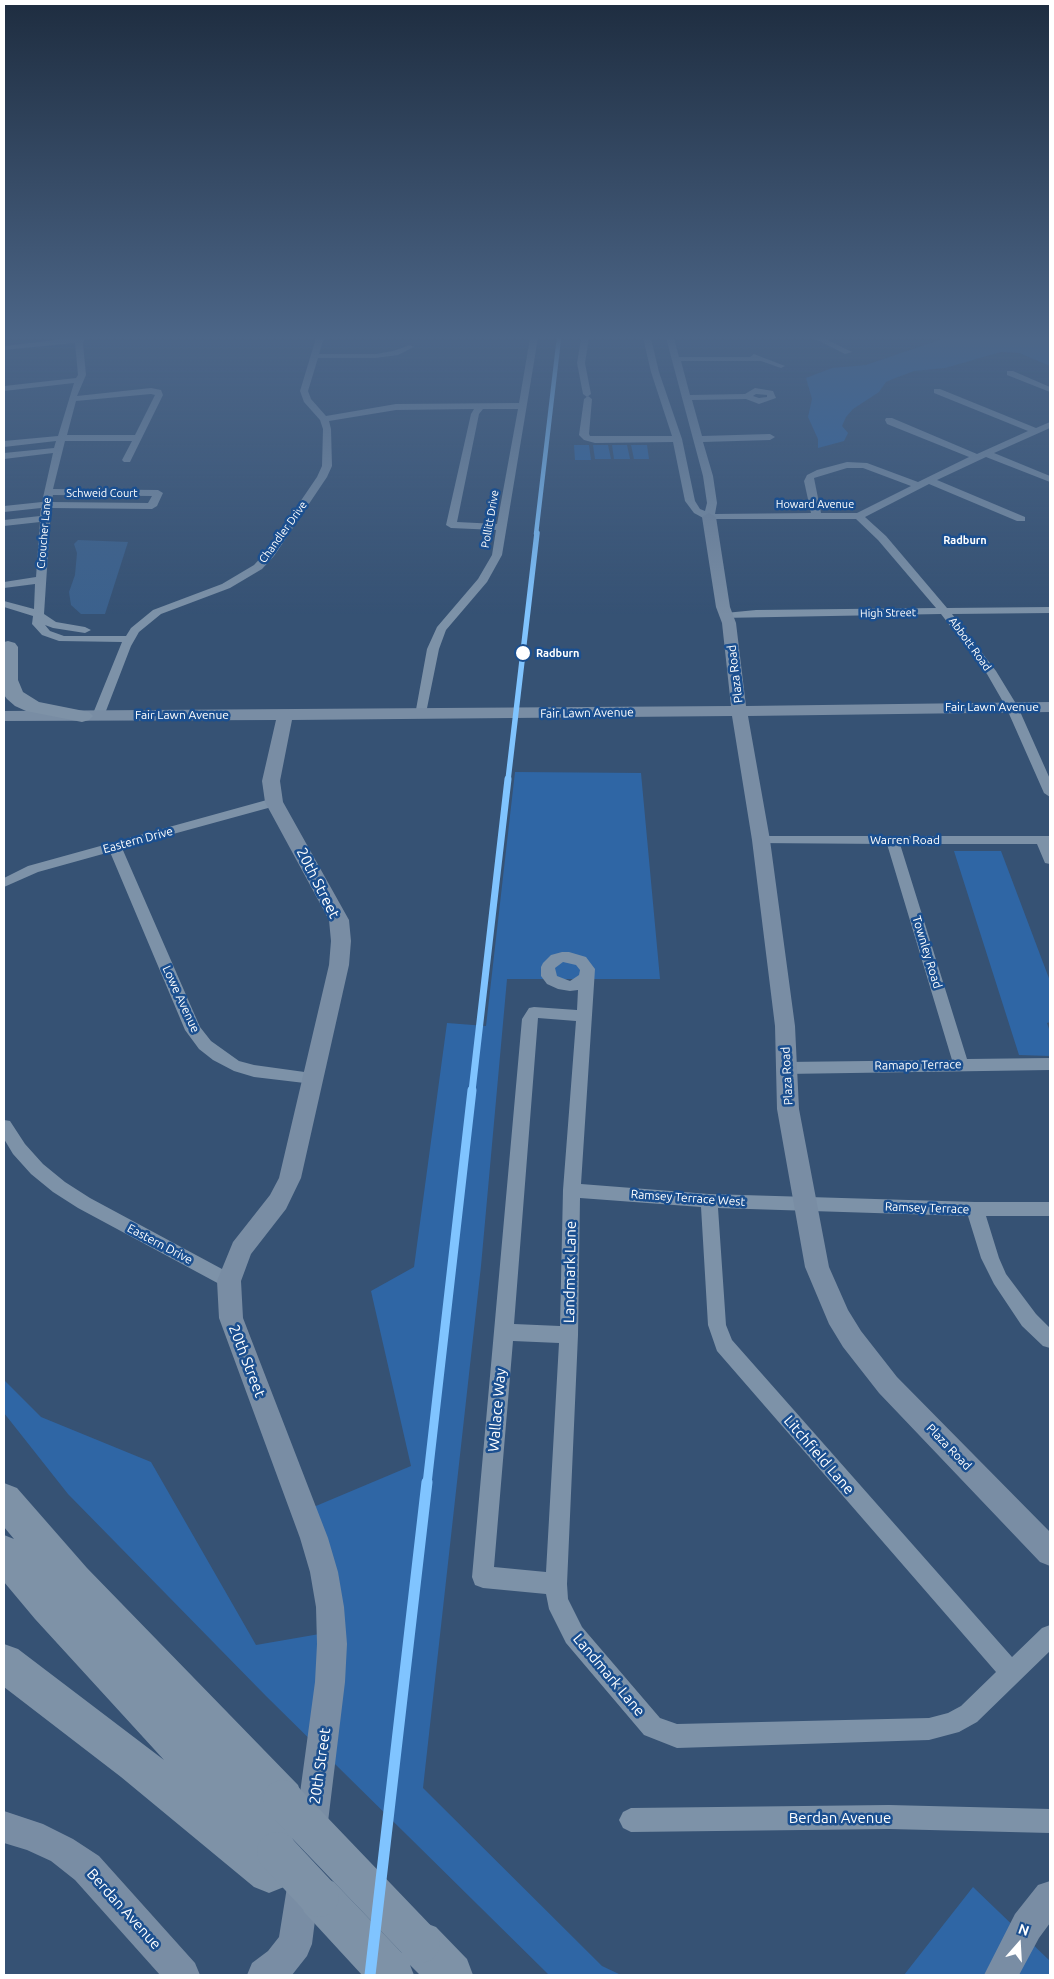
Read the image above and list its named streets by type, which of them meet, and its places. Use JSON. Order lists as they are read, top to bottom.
{
  "streets": {
    "street": [
      "Schweid Court",
      "Howard Avenue",
      "Pollitt Drive",
      "Chandler Drive",
      "Croucher Lane",
      "High Street",
      "Abbott Road",
      "Plaza Road",
      "Fair Lawn Avenue",
      "Eastern Drive",
      "Warren Road",
      "20th Street",
      "Townley Road",
      "Lowe Avenue",
      "Ramapo Terrace",
      "Ramsey Terrace West",
      "Ramsey Terrace",
      "Landmark Lane",
      "Wallace Way",
      "Litchfield Lane",
      "Berdan Avenue"
    ]
  },
  "crossings": [
    ["Schweid Court", "Croucher Lane"],
    ["Howard Avenue", "Abbott Road"],
    ["Howard Avenue", "Plaza Road"],
    ["Pollitt Drive", "Fair Lawn Avenue"],
    ["Chandler Drive", "Croucher Lane"],
    ["Chandler Drive", "Fair Lawn Avenue"],
    ["High Street", "Abbott Road"],
    ["High Street", "Plaza Road"],
    ["Abbott Road", "Fair Lawn Avenue"],
    ["Plaza Road", "Fair Lawn Avenue"],
    ["Plaza Road", "Warren Road"],
    ["Plaza Road", "Ramapo Terrace"],
    ["Plaza Road", "Ramsey Terrace West"],
    ["Plaza Road", "Ramsey Terrace"],
    ["Fair Lawn Avenue", "20th Street"],
    ["Eastern Drive", "20th Street"],
    ["Eastern Drive", "Lowe Avenue"],
    ["Warren Road", "Townley Road"],
    ["20th Street", "Lowe Avenue"],
    ["Townley Road", "Ramapo Terrace"],
    ["Ramsey Terrace West", "Ramsey Terrace"],
    ["Ramsey Terrace West", "Landmark Lane"],
    ["Ramsey Terrace West", "Litchfield Lane"],
    ["Landmark Lane", "Wallace Way"],
    ["Landmark Lane", "Litchfield Lane"]
  ],
  "districts": ["Radburn"],
  "places": ["Radburn"],
  "north": "top"
}
